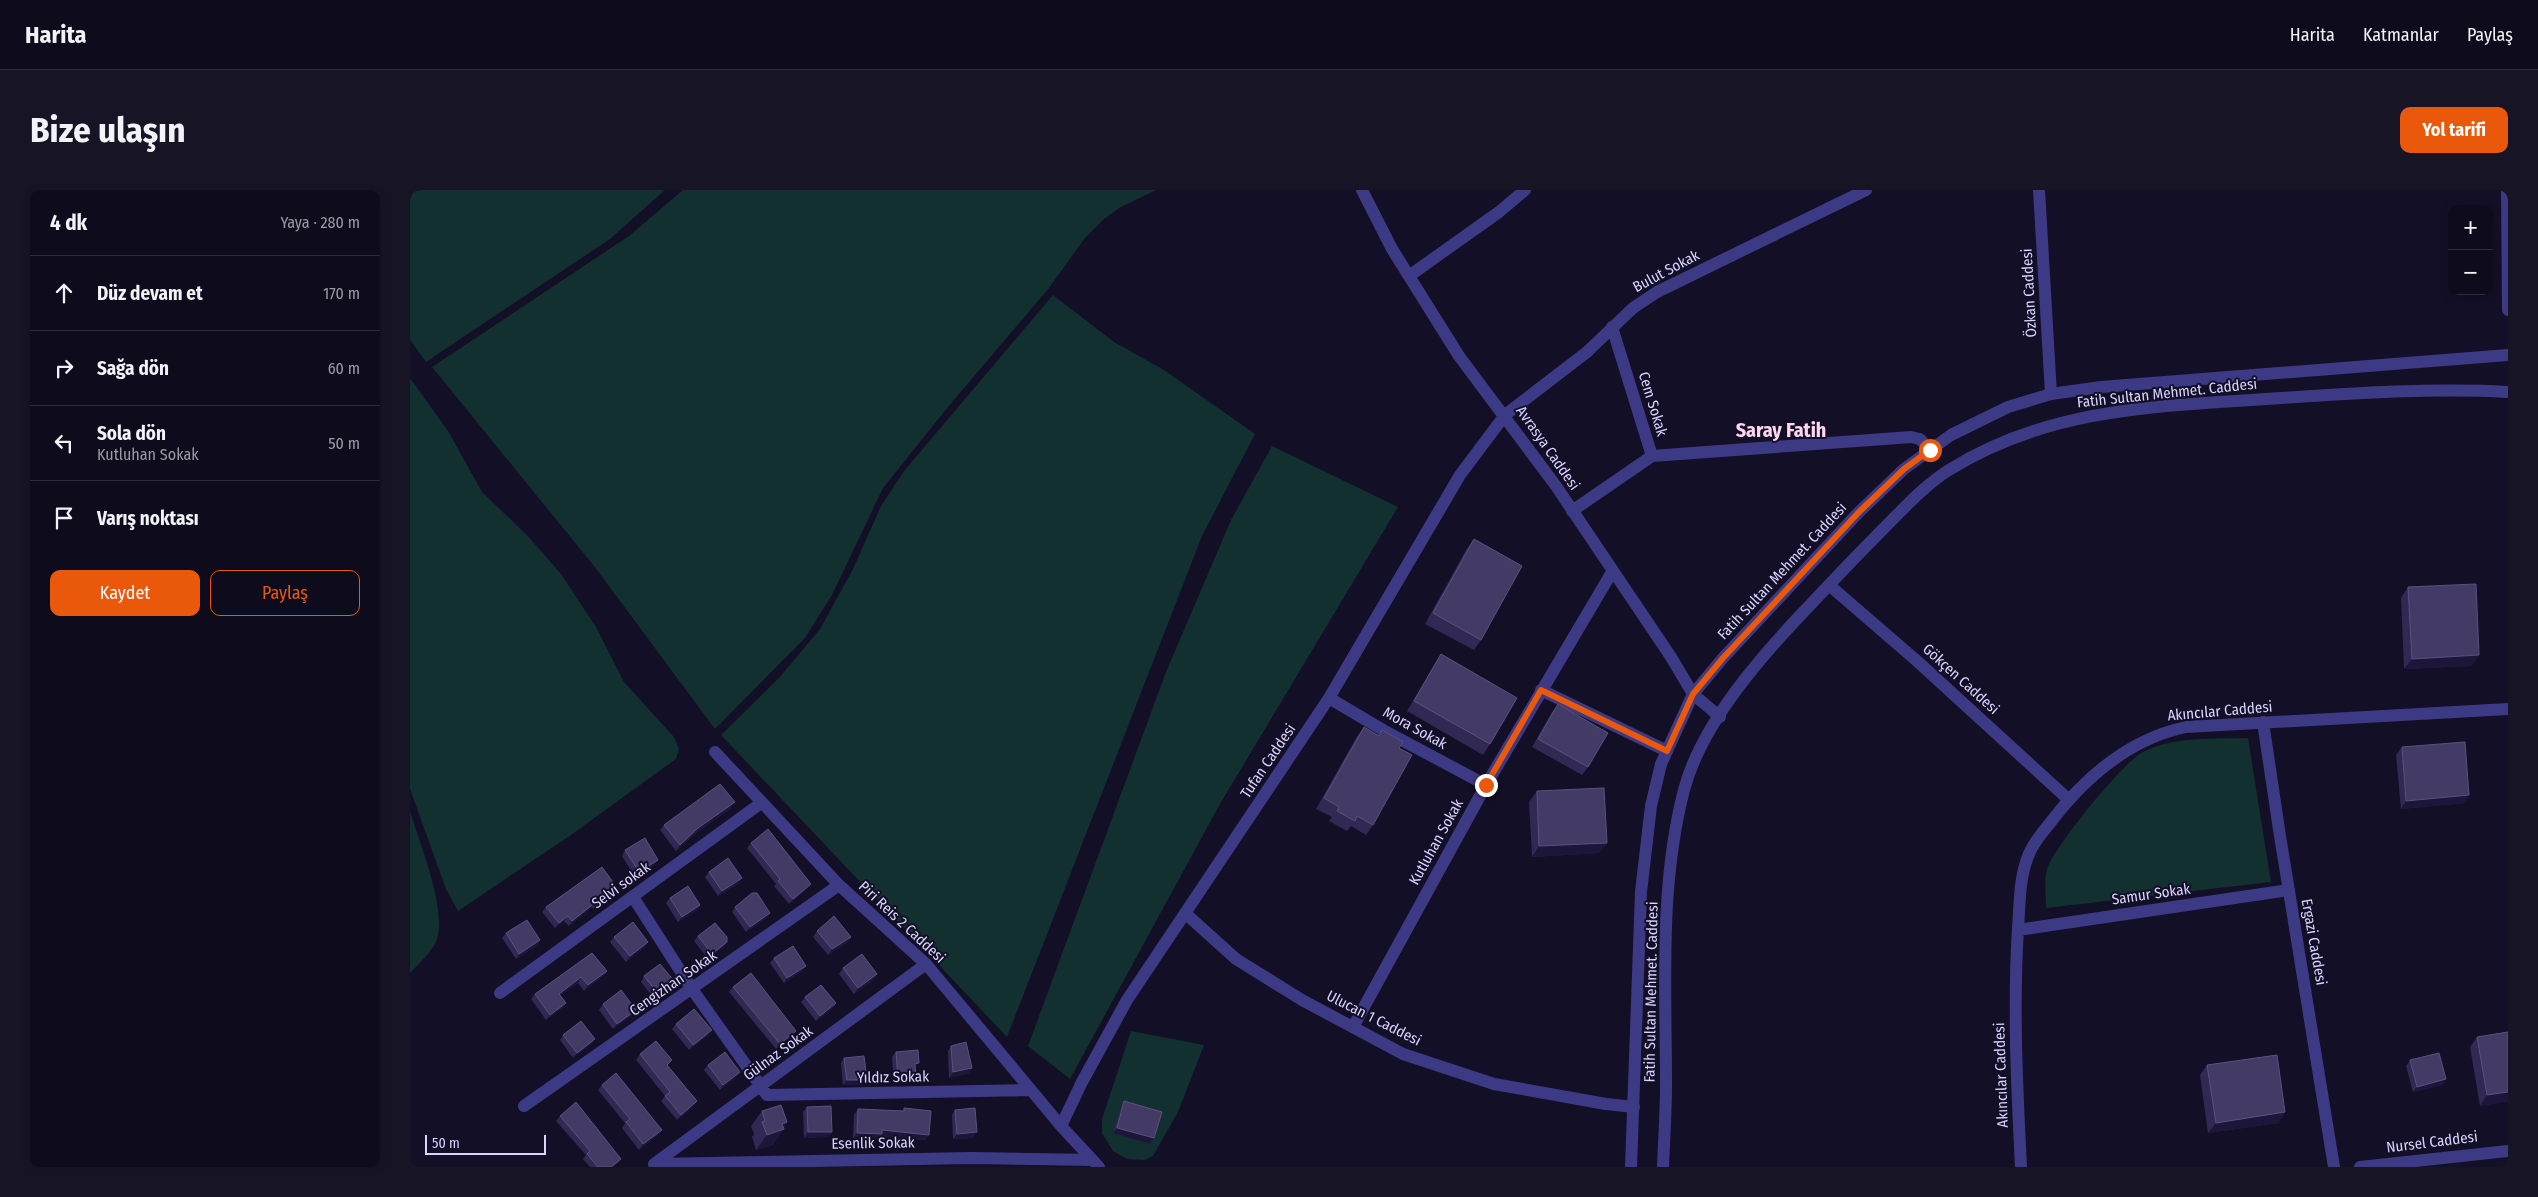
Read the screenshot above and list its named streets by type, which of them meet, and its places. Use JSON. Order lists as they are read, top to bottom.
{
  "streets": {
    "street": [
      "Bulut Sokak",
      "Özkan Caddesi",
      "Fatih Sultan Mehmet. Caddesi",
      "Cem Sokak",
      "Avrasya Caddesi",
      "Gökçen Caddesi",
      "Akıncılar Caddesi",
      "Mora Sokak",
      "Tufan Caddesi",
      "Kutluhan Sokak",
      "Selvi sokak",
      "Samur Sokak",
      "Piri Reis 2 Caddesi",
      "Ergazi Caddesi",
      "Cengizhan Sokak",
      "Ulucan 1 Caddesi",
      "Gülnaz Sokak",
      "Yıldız Sokak",
      "Nursel Caddesi",
      "Esenlik Sokak"
    ]
  },
  "crossings": [
    ["Bulut Sokak", "Cem Sokak"],
    ["Bulut Sokak", "Avrasya Caddesi"],
    ["Bulut Sokak", "Tufan Caddesi"],
    ["Özkan Caddesi", "Fatih Sultan Mehmet. Caddesi"],
    ["Fatih Sultan Mehmet. Caddesi", "Avrasya Caddesi"],
    ["Fatih Sultan Mehmet. Caddesi", "Gökçen Caddesi"],
    ["Fatih Sultan Mehmet. Caddesi", "Ulucan 1 Caddesi"],
    ["Cem Sokak", "Avrasya Caddesi"],
    ["Avrasya Caddesi", "Tufan Caddesi"],
    ["Avrasya Caddesi", "Kutluhan Sokak"],
    ["Gökçen Caddesi", "Akıncılar Caddesi"],
    ["Akıncılar Caddesi", "Samur Sokak"],
    ["Akıncılar Caddesi", "Ergazi Caddesi"],
    ["Mora Sokak", "Tufan Caddesi"],
    ["Mora Sokak", "Kutluhan Sokak"],
    ["Tufan Caddesi", "Piri Reis 2 Caddesi"],
    ["Tufan Caddesi", "Ulucan 1 Caddesi"],
    ["Kutluhan Sokak", "Ulucan 1 Caddesi"],
    ["Selvi sokak", "Piri Reis 2 Caddesi"],
    ["Samur Sokak", "Ergazi Caddesi"],
    ["Piri Reis 2 Caddesi", "Cengizhan Sokak"],
    ["Piri Reis 2 Caddesi", "Gülnaz Sokak"],
    ["Piri Reis 2 Caddesi", "Yıldız Sokak"],
    ["Piri Reis 2 Caddesi", "Esenlik Sokak"],
    ["Gülnaz Sokak", "Yıldız Sokak"],
    ["Gülnaz Sokak", "Esenlik Sokak"]
  ],
  "districts": ["Saray Fatih"],
  "scale_bar": "50 m",
  "page": {
    "header": "Harita",
    "nav": ["Harita", "Katmanlar", "Paylaş"],
    "buttons": [
      "Yol tarifi",
      ["Kaydet", "Paylaş"]
    ],
    "title": "Bize ulaşın",
    "heading": ["4 dk", "Yaya · 280 m"],
    "map_buttons": ["+", "−"],
    "list": [
      ["Düz devam et", "170 m"],
      ["Sağa dön", "60 m"],
      ["Sola dön", "Kutluhan Sokak", "50 m"],
      "Varış noktası"
    ],
    "scale": "50 m"
  }
}
